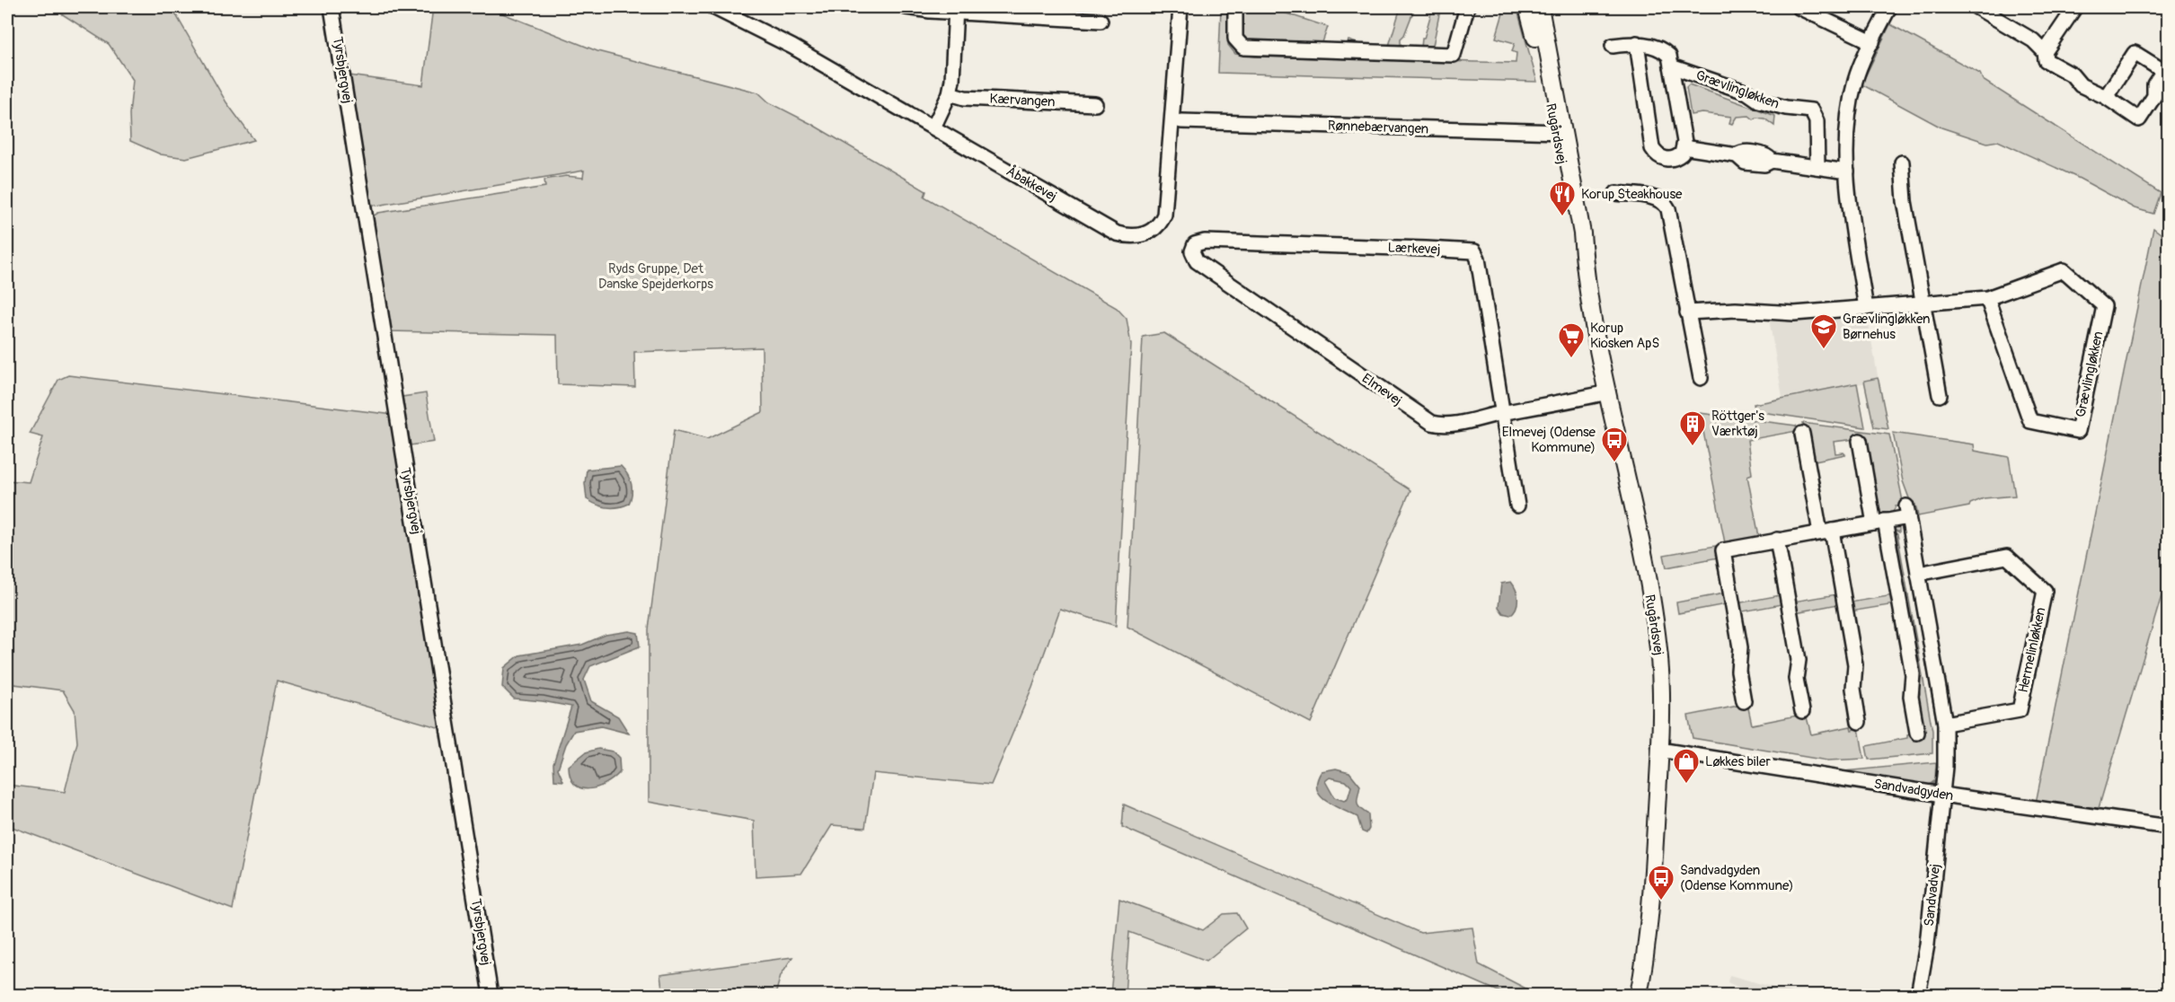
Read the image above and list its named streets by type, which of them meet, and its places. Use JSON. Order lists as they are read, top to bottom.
{
  "streets": {
    "main road": ["Rugårdsvej"],
    "street": [
      "Tyrsbjergvej",
      "Grævlingløkken",
      "Kærvangen",
      "Rønnebærvangen",
      "Åbakkevej",
      "Lærkevej",
      "Elmevej",
      "Hermelinløkken",
      "Sandvadgyden",
      "Sandvadvej"
    ]
  },
  "crossings": [
    ["Rønnebærvangen", "Rugårdsvej"],
    ["Rugårdsvej", "Elmevej"],
    ["Rugårdsvej", "Sandvadgyden"],
    ["Lærkevej", "Elmevej"],
    ["Sandvadgyden", "Sandvadvej"]
  ],
  "parks": ["Ryds Gruppe, Det Danske Spejderkorps"],
  "places": {
    "restaurant": ["Korup Steakhouse"],
    "school or university": ["Grævlingløkken Børnehus"],
    "supermarket": ["Korup Kiosken ApS"],
    "building": ["Röttger's Værktøj"],
    "bus stop": ["Elmevej (Odense Kommune)", "Sandvadgyden (Odense Kommune)"],
    "shop": ["Løkkes biler"]
  }
}
